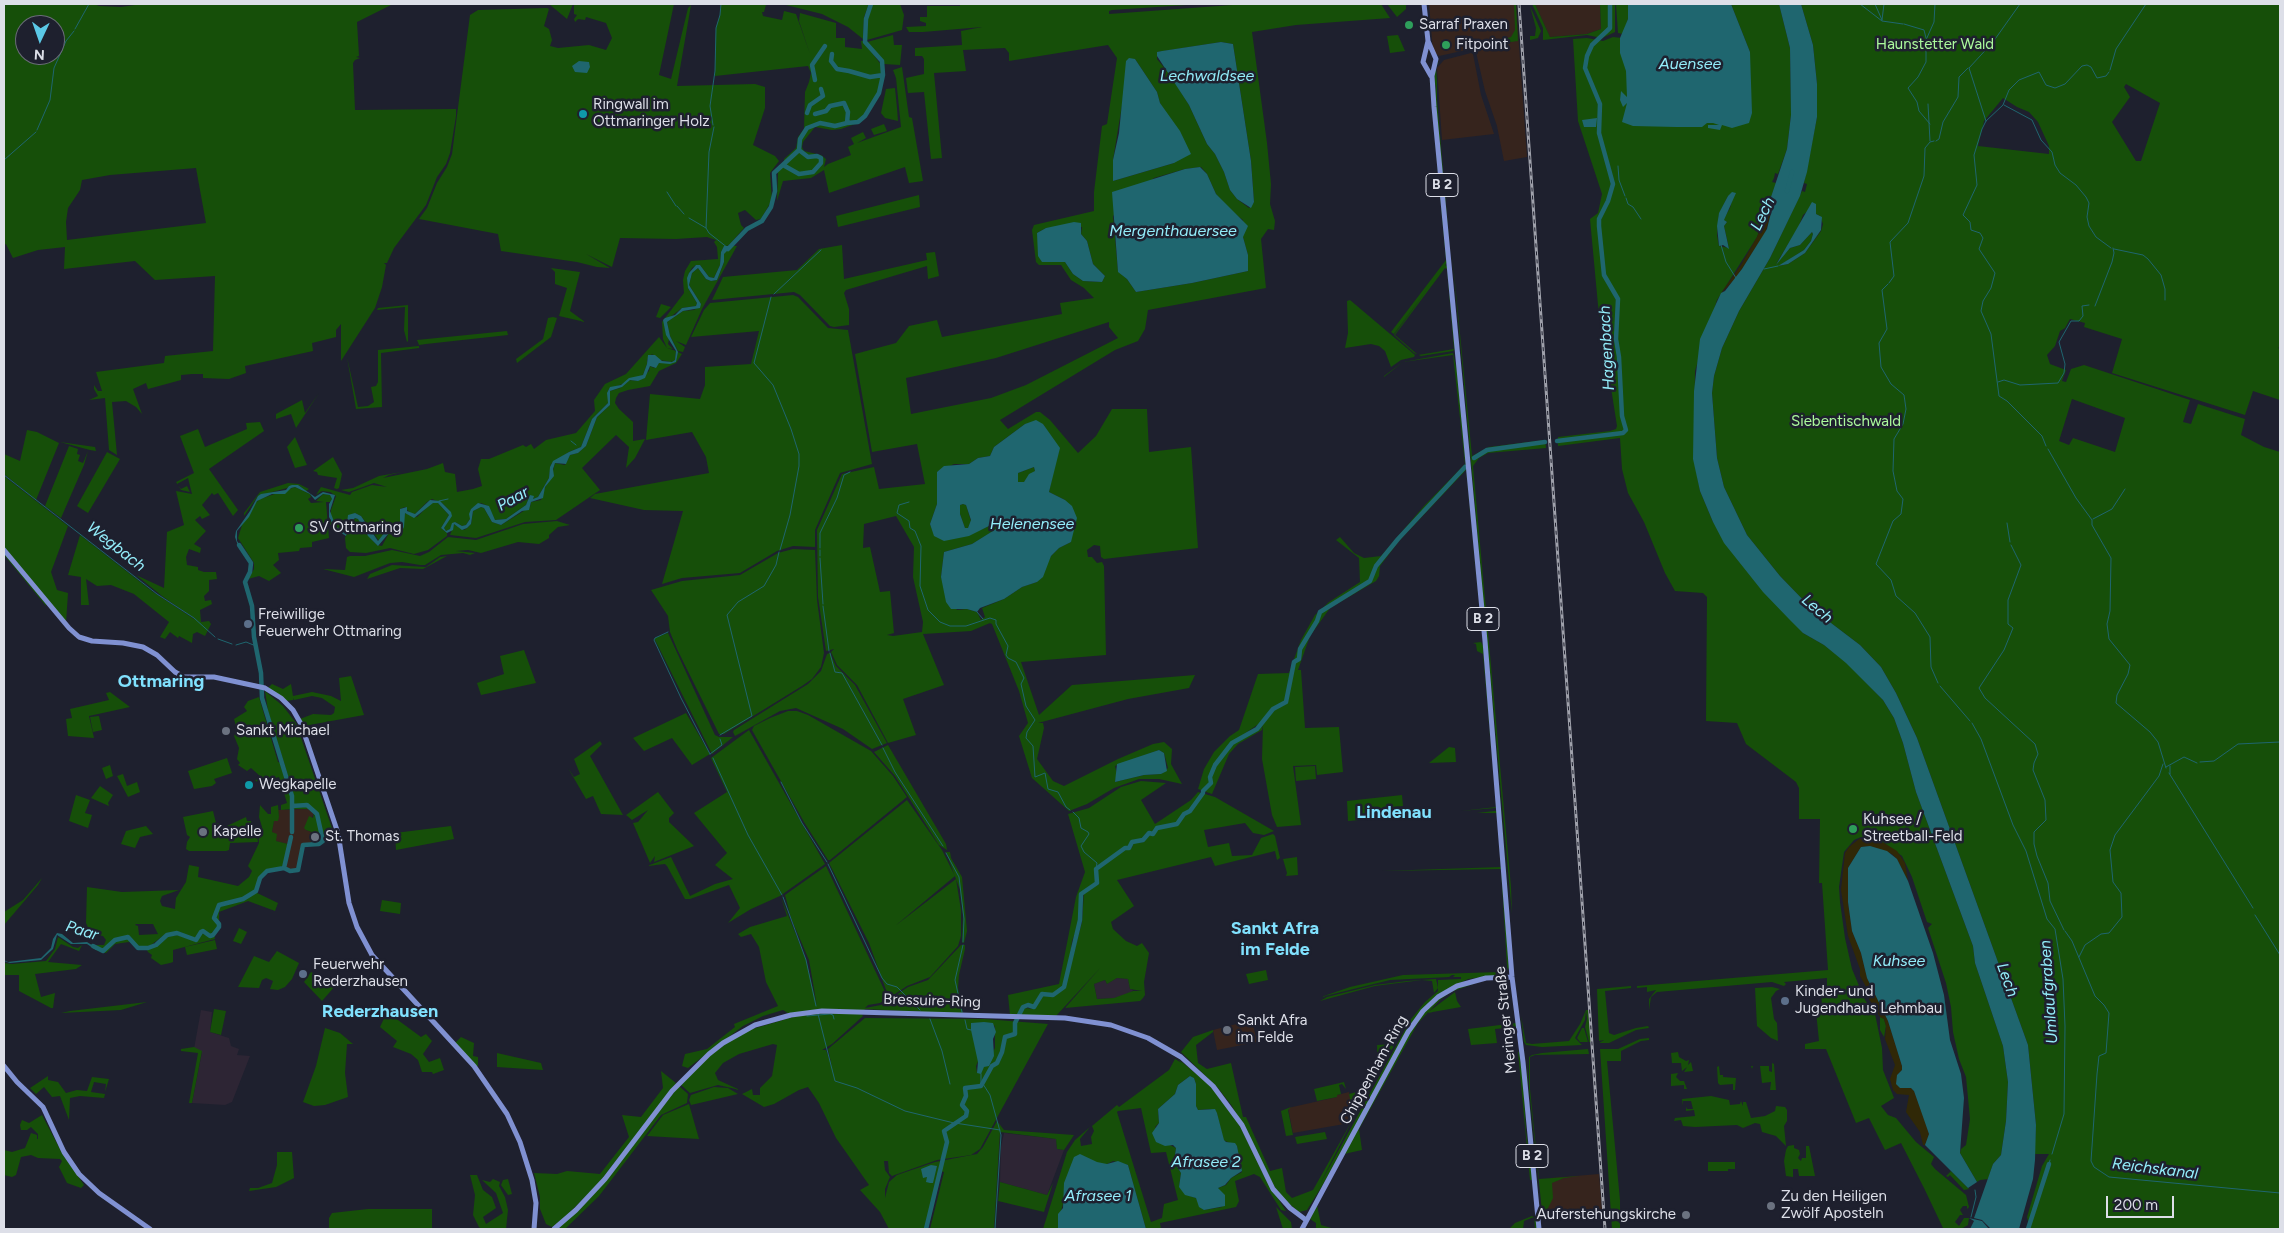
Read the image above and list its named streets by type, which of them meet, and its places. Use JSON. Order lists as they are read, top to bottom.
{
  "streets": {
    "main road": [
      "B 2",
      "Bressuire-Ring",
      "Meringer Straße",
      "Chippenham-Ring"
    ]
  },
  "crossings": [
    ["B 2", "Meringer Straße"],
    ["Bressuire-Ring", "Chippenham-Ring"],
    ["Meringer Straße", "Chippenham-Ring"]
  ],
  "districts": [
    "Ottmaring",
    "Lindenau",
    "Sankt Afra im Felde",
    "Rederzhausen"
  ],
  "water": [
    "Auensee",
    "Lechwaldsee",
    "Lech",
    "Mergenthauersee",
    "Hagenbach",
    "Paar",
    "Helenensee",
    "Wegbach",
    "Kuhsee",
    "Umlaufgraben",
    "Afrasee 2",
    "Reichskanal",
    "Afrasee 1"
  ],
  "parks": ["Haunstetter Wald", "Siebentischwald"],
  "places": [
    "Sarraf Praxen",
    "Fitpoint",
    "Ringwall im Ottmaringer Holz",
    "SV Ottmaring",
    "Freiwillige Feuerwehr Ottmaring",
    "Sankt Michael",
    "Wegkapelle",
    "Kuhsee / Streetball-Feld",
    "Kapelle",
    "St. Thomas",
    "Feuerwehr Rederzhausen",
    "Kinder- und Jugendhaus Lehmbau",
    "Sankt Afra im Felde",
    "Zu den Heiligen Zwölf Aposteln",
    "Auferstehungskirche"
  ],
  "scale_bar": "200 m",
  "north": "bottom"
}
